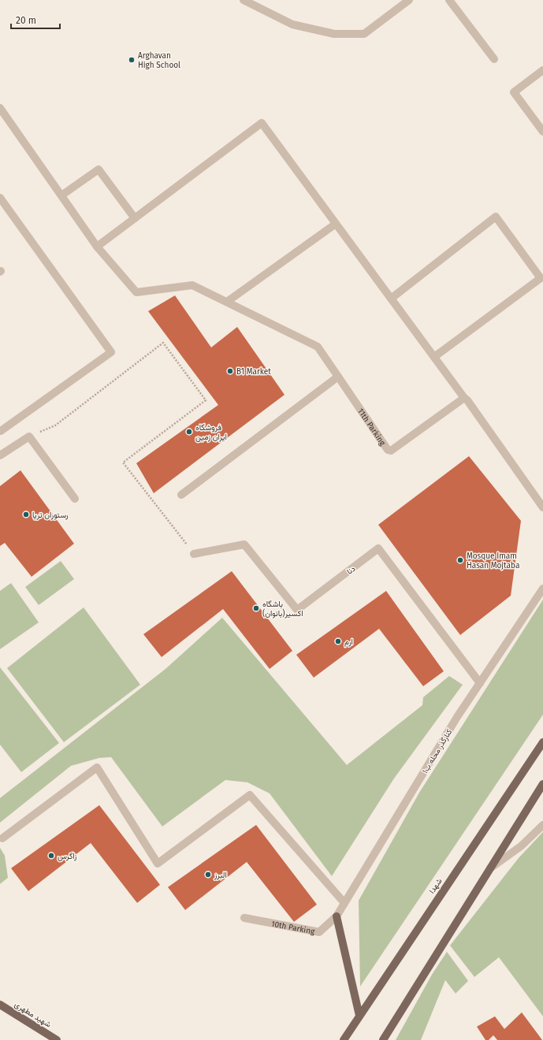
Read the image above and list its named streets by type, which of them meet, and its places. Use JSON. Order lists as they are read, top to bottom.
{
  "streets": {
    "main road": ["شهدا", "شهید مطهری"],
    "street": [
      "11th Parking",
      "دنا",
      "کنارگذر محله ب۱",
      "10th Parking"
    ]
  },
  "crossings": [
    ["دنا", "کنارگذر محله ب۱"],
    ["کنارگذر محله ب۱", "10th Parking"]
  ],
  "places": [
    "Arghavan High School",
    "B1 Market",
    "فروشگاه ایران زمین",
    "رستوران تریا",
    "Mosque Imam Hasan Mojtaba",
    "باشگاه اکسیر(بانوان)",
    "ارم",
    "زاگرس",
    "البرز"
  ],
  "scale_bar": "20 m"
}
